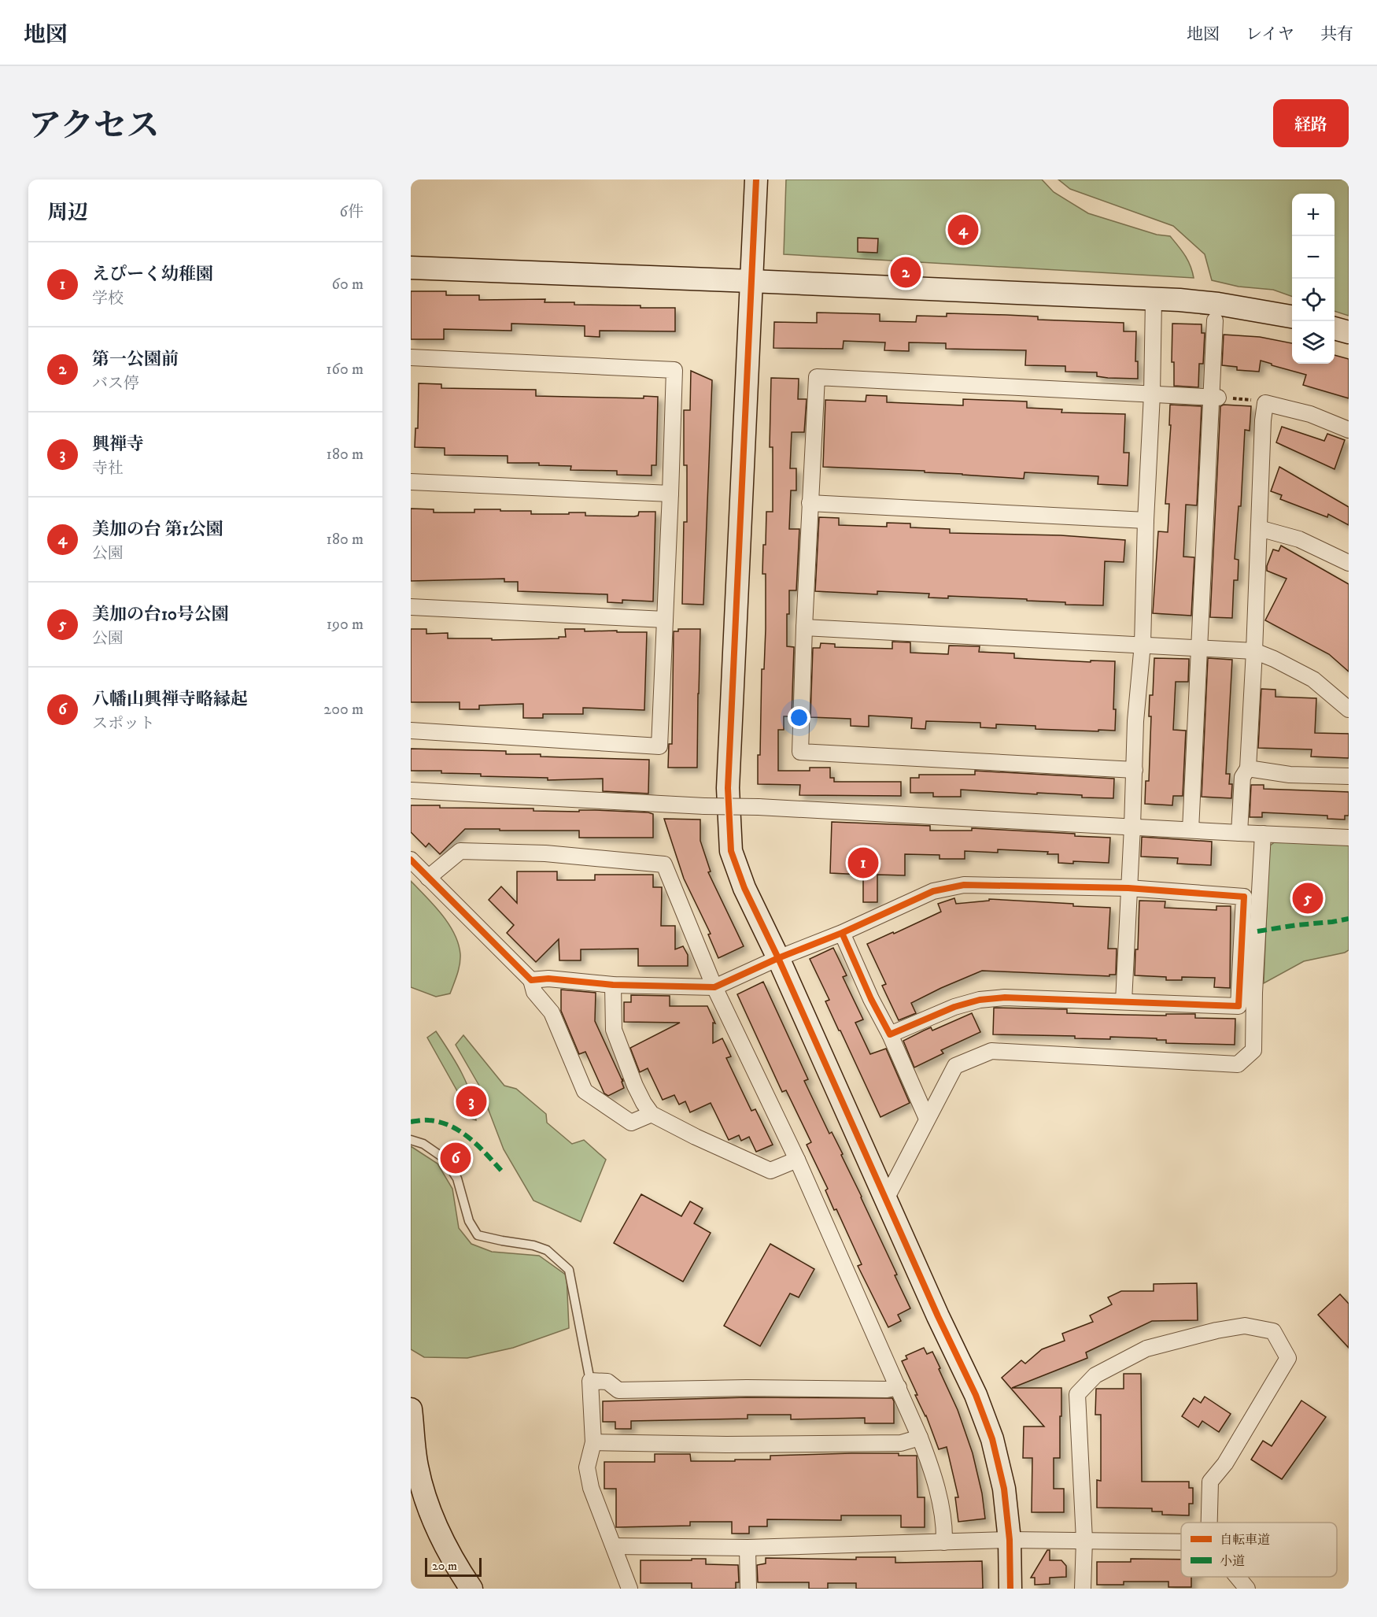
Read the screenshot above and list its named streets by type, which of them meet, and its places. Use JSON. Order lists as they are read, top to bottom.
{
  "legend": ["自転車道", "小道"],
  "scale_bar": "20 m",
  "page": {
    "header": "地図",
    "nav": ["地図", "レイヤ", "共有"],
    "title": "アクセス",
    "buttons": "経路",
    "heading": ["周辺", "6件"],
    "map_buttons": ["+", "−"],
    "pins": [
      "4",
      "2",
      "1",
      "5",
      "3",
      "6"
    ],
    "list": [
      {
        "mark": "1",
        "name": "えぴーく幼稚園",
        "note": "学校",
        "value": "60 m"
      },
      {
        "mark": "2",
        "name": "第一公園前",
        "note": "バス停",
        "value": "160 m"
      },
      {
        "mark": "3",
        "name": "興禅寺",
        "note": "寺社",
        "value": "180 m"
      },
      {
        "mark": "4",
        "name": "美加の台 第1公園",
        "note": "公園",
        "value": "180 m"
      },
      {
        "mark": "5",
        "name": "美加の台10号公園",
        "note": "公園",
        "value": "190 m"
      },
      {
        "mark": "6",
        "name": "八幡山興禅寺略縁起",
        "note": "スポット",
        "value": "200 m"
      }
    ],
    "scale": "20 m"
  }
}
